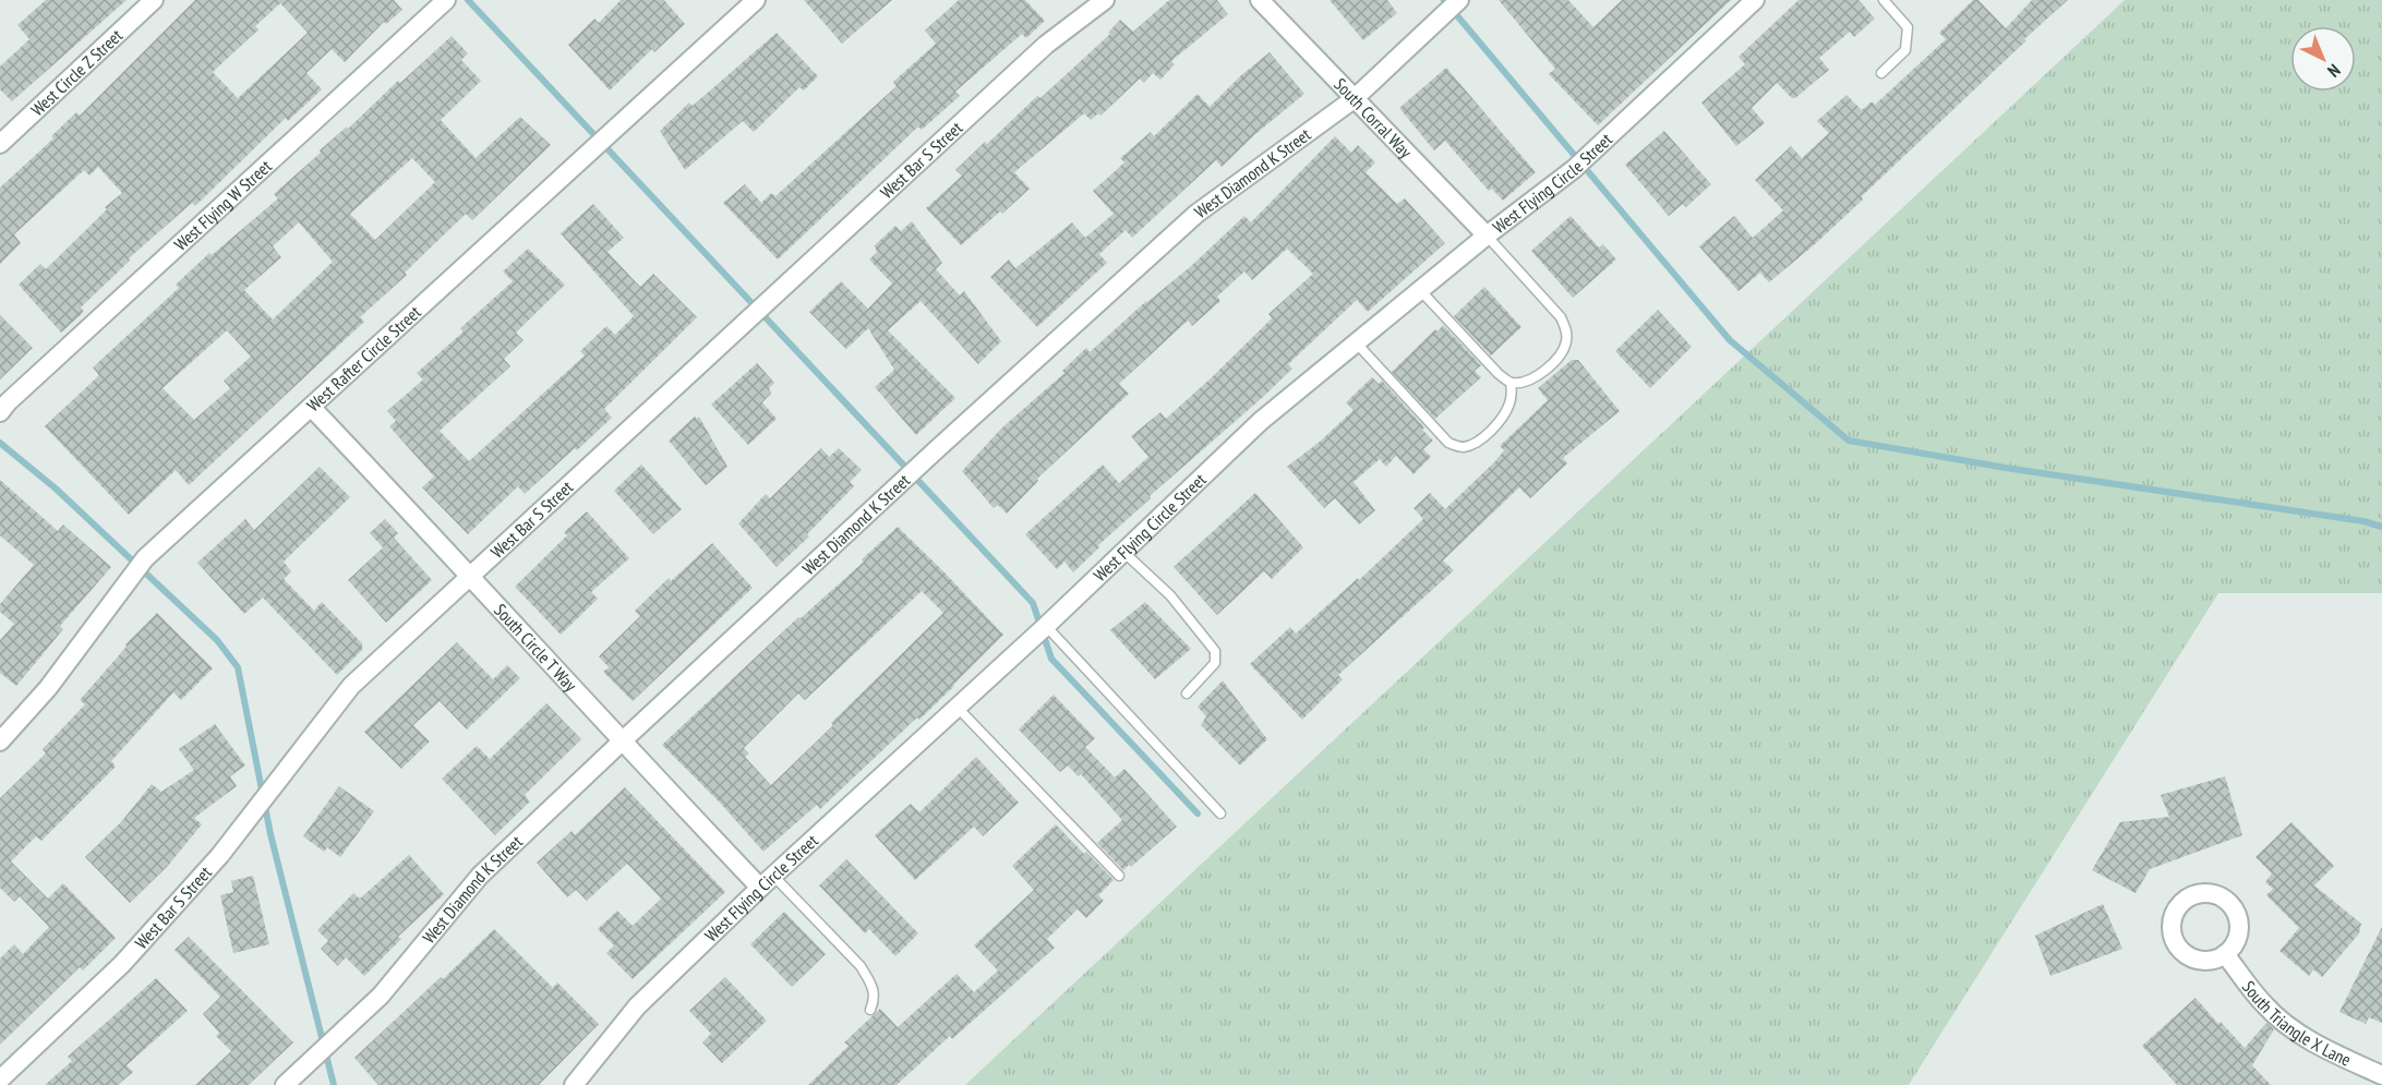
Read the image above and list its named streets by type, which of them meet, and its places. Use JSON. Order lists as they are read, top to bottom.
{
  "streets": {
    "street": [
      "West Circle Z Street",
      "South Corral Way",
      "West Bar S Street",
      "West Diamond K Street",
      "West Flying Circle Street",
      "West Flying W Street",
      "West Rafter Circle Street",
      "South Circle T Way",
      "South Triangle X Lane"
    ]
  },
  "crossings": [
    ["South Corral Way", "West Diamond K Street"],
    ["South Corral Way", "West Flying Circle Street"],
    ["West Bar S Street", "South Circle T Way"],
    ["West Diamond K Street", "South Circle T Way"],
    ["West Flying Circle Street", "South Circle T Way"],
    ["West Rafter Circle Street", "South Circle T Way"]
  ],
  "north": "bottom right"
}
